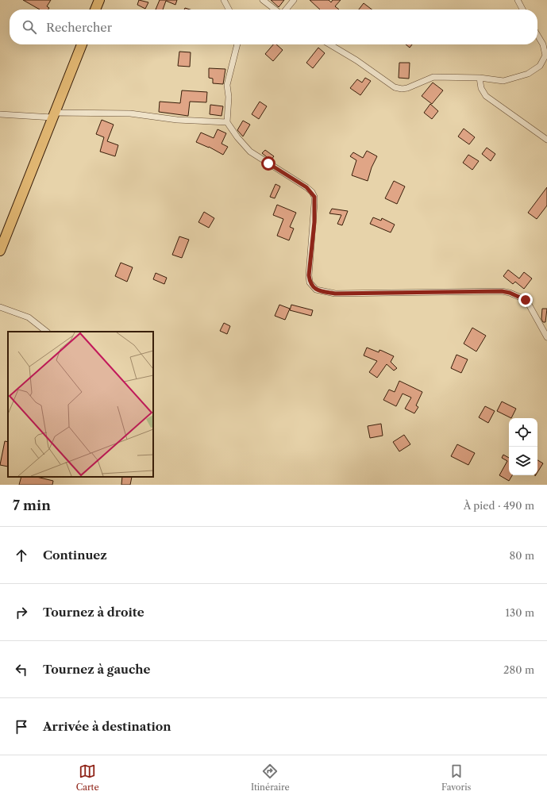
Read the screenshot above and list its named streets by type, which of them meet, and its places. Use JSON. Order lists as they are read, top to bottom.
{
  "page": {
    "search": "Rechercher",
    "heading": ["7 min", "À pied · 490 m"],
    "list": [
      ["Continuez", "80 m"],
      ["Tournez à droite", "130 m"],
      ["Tournez à gauche", "280 m"],
      "Arrivée à destination"
    ],
    "nav": ["Carte", "Itinéraire", "Favoris"]
  }
}
